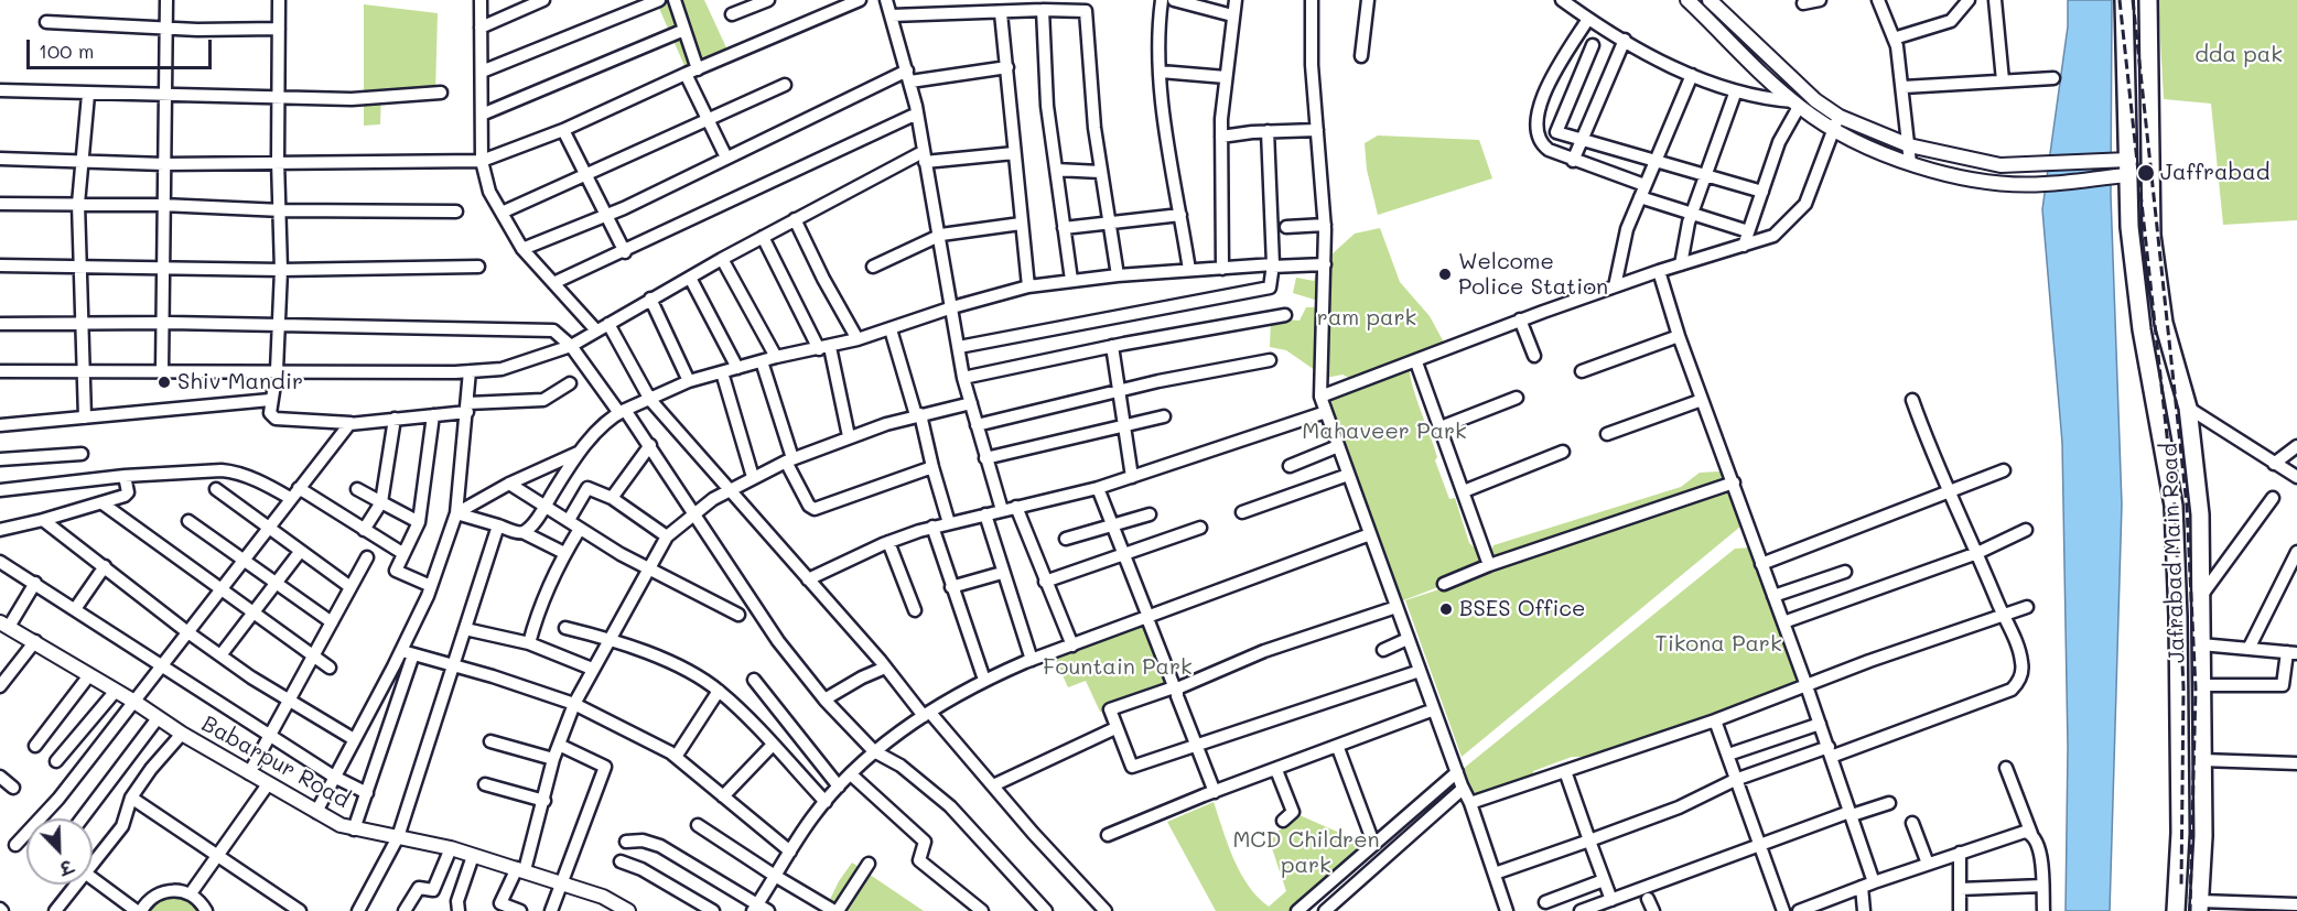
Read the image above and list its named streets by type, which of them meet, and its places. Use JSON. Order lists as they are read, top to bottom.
{
  "streets": {
    "main road": ["Jafrabad Main Road"],
    "street": ["Babarpur Road"]
  },
  "parks": [
    "dda pak",
    "ram park",
    "Mahaveer Park",
    "Tikona Park",
    "Fountain Park",
    "MCD Children park"
  ],
  "places": [
    "Jaffrabad",
    "Welcome Police Station",
    "Shiv Mandir",
    "BSES Office"
  ],
  "scale_bar": "100 m",
  "north": "bottom right"
}
